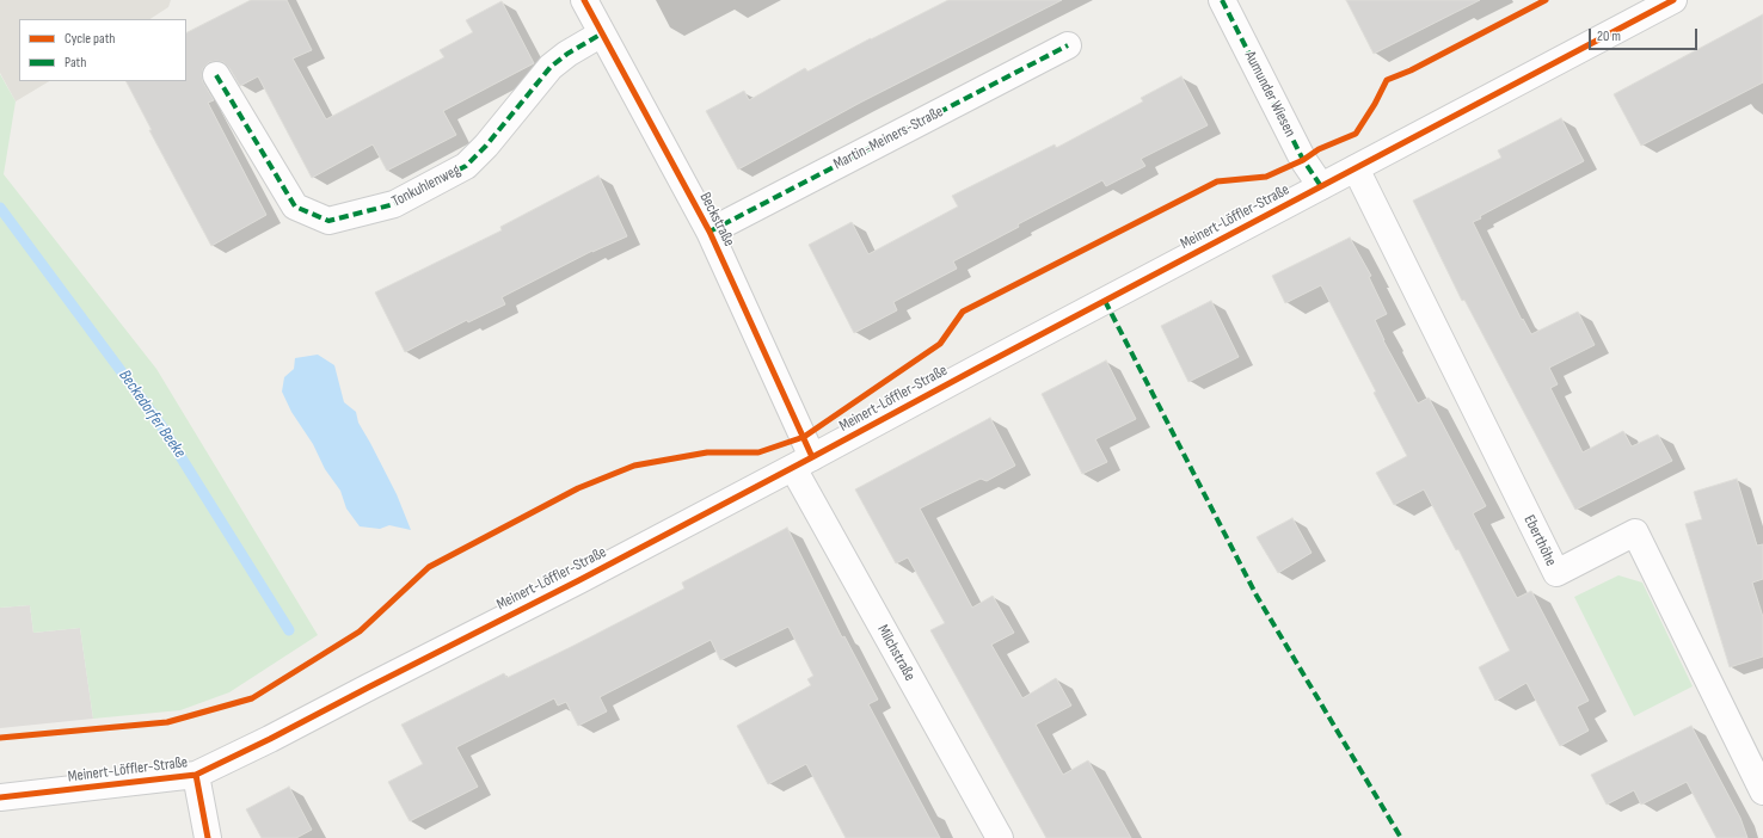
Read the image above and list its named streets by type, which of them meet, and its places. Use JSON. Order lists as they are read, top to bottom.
{
  "streets": {
    "street": [
      "Aumunder Wiesen",
      "Martin-Meiners-Straße",
      "Tonkuhlenweg",
      "Meinert-Löffler-Straße",
      "Beckstraße",
      "Eberthöhe",
      "Milchstraße"
    ]
  },
  "crossings": [
    ["Aumunder Wiesen", "Meinert-Löffler-Straße"],
    ["Martin-Meiners-Straße", "Beckstraße"],
    ["Tonkuhlenweg", "Beckstraße"],
    ["Meinert-Löffler-Straße", "Beckstraße"],
    ["Meinert-Löffler-Straße", "Eberthöhe"],
    ["Meinert-Löffler-Straße", "Milchstraße"],
    ["Beckstraße", "Milchstraße"]
  ],
  "water": ["Beckedorfer Beeke"],
  "legend": ["Cycle path", "Path"],
  "scale_bar": "20 m"
}
